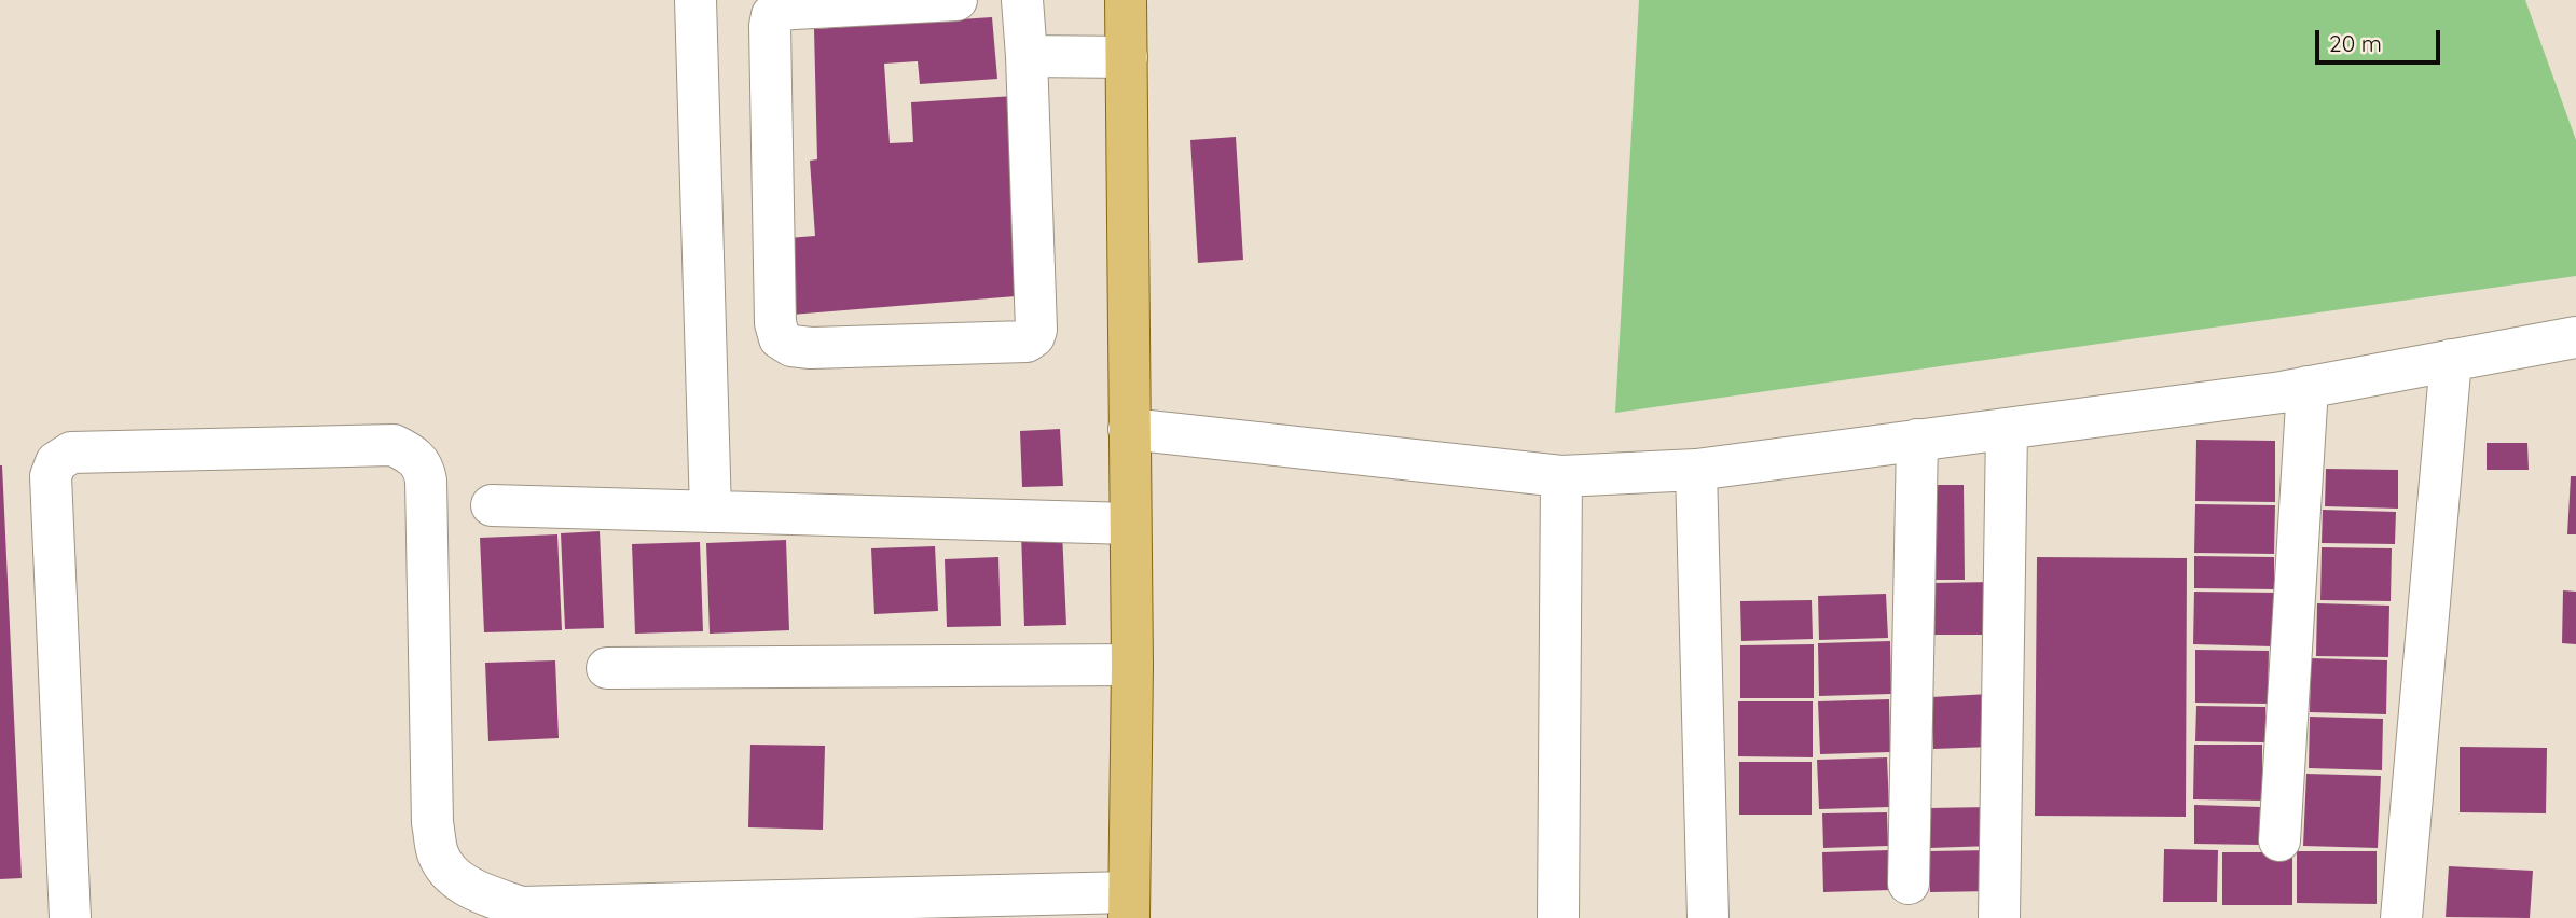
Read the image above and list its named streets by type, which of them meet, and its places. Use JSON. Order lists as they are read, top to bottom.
{
  "scale_bar": "20 m"
}
